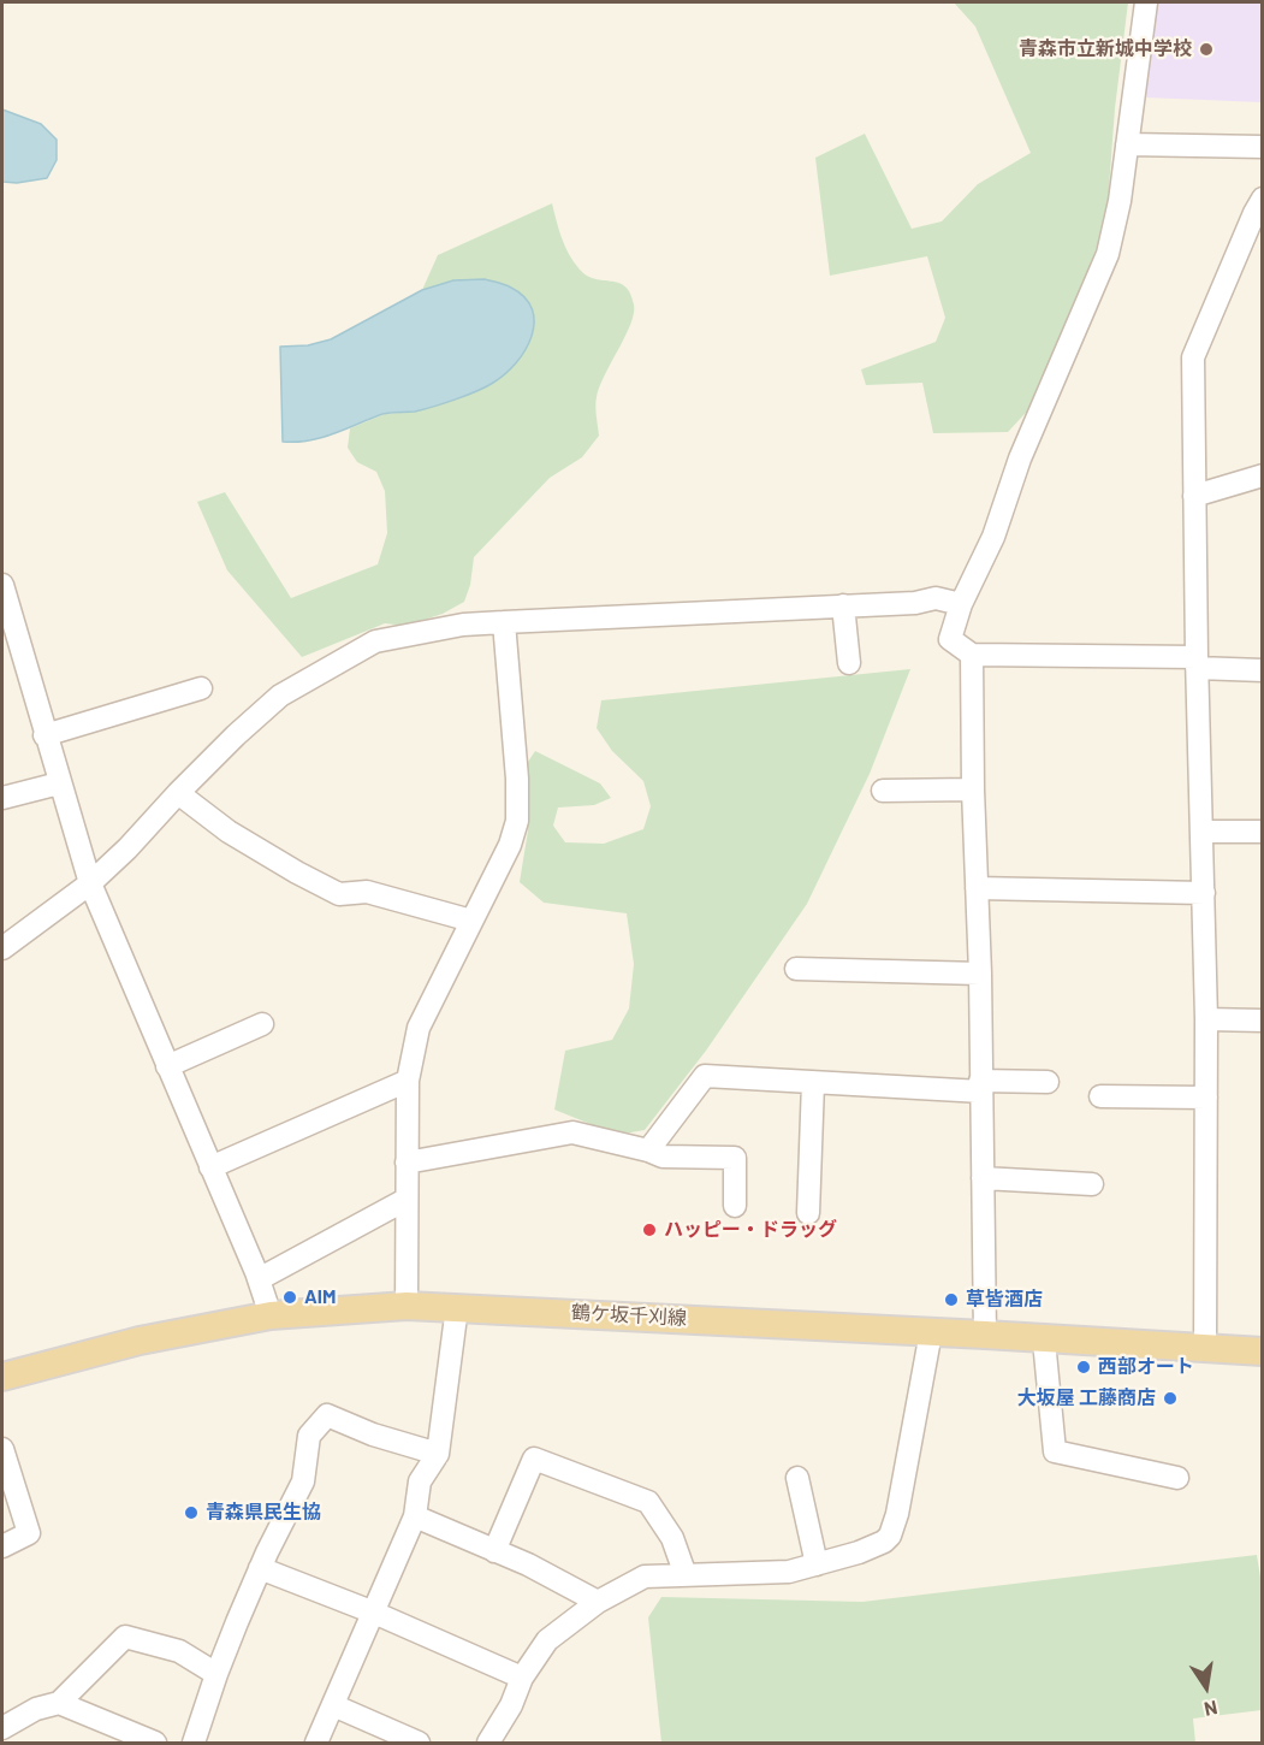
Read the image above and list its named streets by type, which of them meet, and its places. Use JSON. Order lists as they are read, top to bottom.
{
  "streets": {
    "main road": ["鶴ケ坂千刈線"]
  },
  "places": [
    "青森市立新城中学校",
    "ハッピー・ドラッグ",
    "AIM",
    "草皆酒店",
    "西部オート",
    "大坂屋 工藤商店",
    "青森県民生協"
  ],
  "north": "bottom"
}
